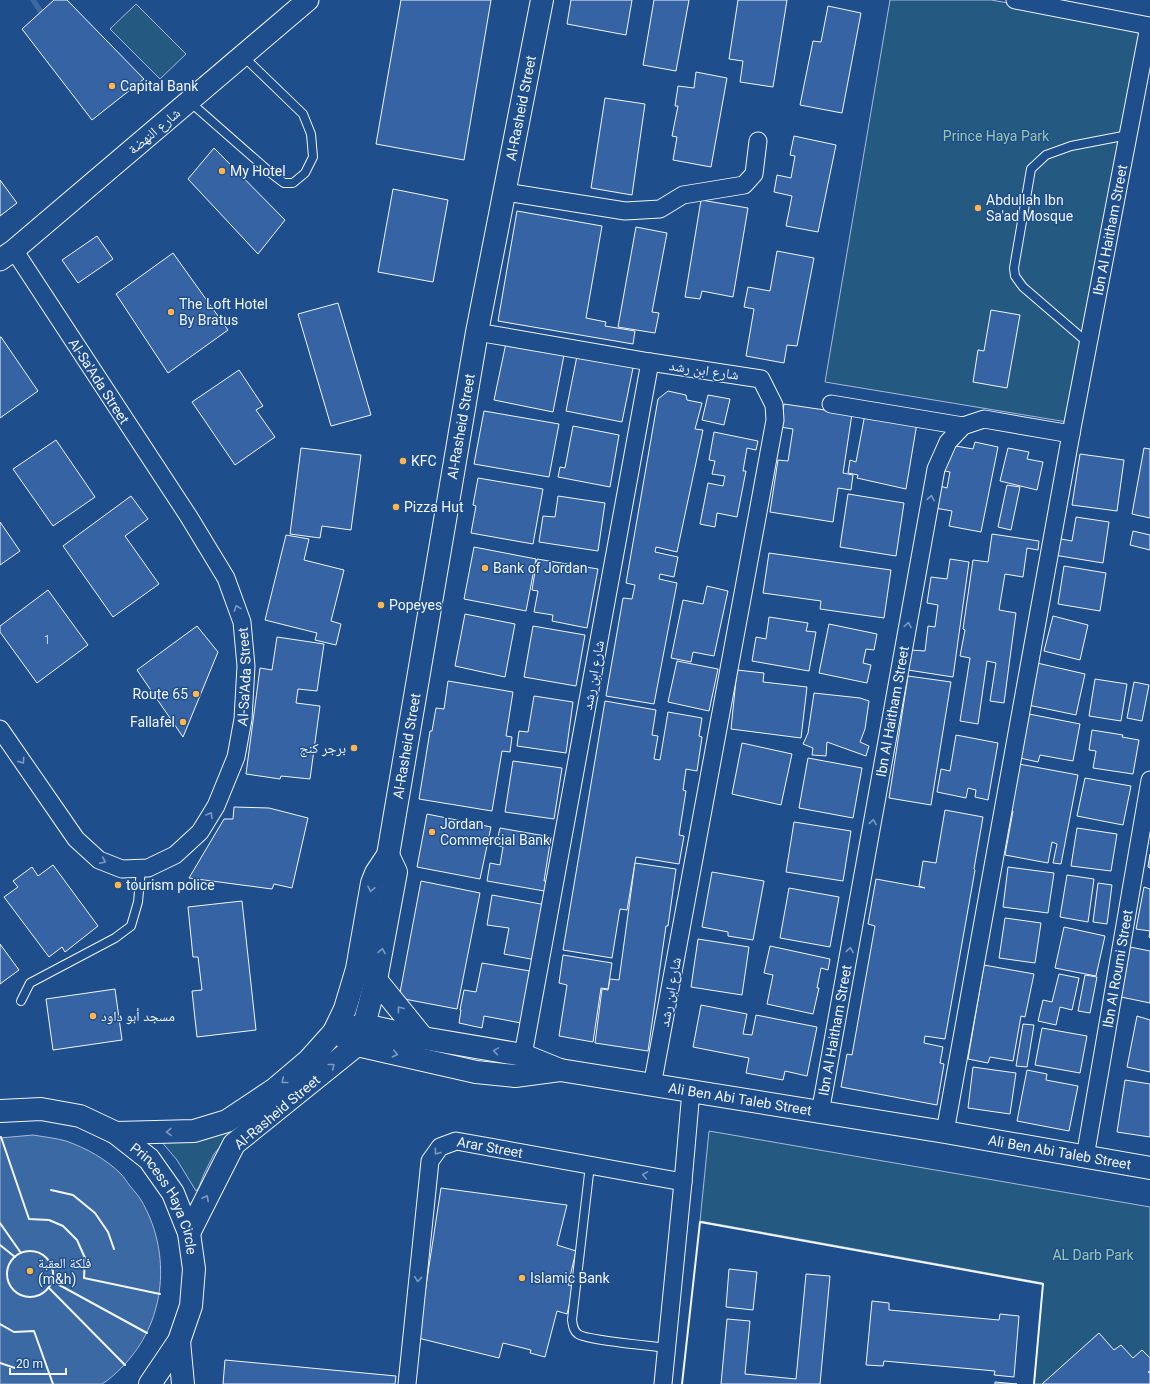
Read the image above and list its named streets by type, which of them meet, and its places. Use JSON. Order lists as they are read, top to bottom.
{
  "streets": {
    "main road": ["Al-Rasheid Street", "Ali Ben Abi Taleb Street", "Princess Haya Circle"],
    "street": [
      "شارع النهضة",
      "Ibn Al Haitham Street",
      "شارع ابن رشد",
      "Al-Sa'Ada Street",
      "Ibn Al Roumi Street",
      "Arar Street"
    ]
  },
  "crossings": [
    ["Al-Rasheid Street", "Ali Ben Abi Taleb Street"],
    ["Al-Rasheid Street", "Princess Haya Circle"],
    ["شارع النهضة", "Al-Sa'Ada Street"],
    ["Ibn Al Haitham Street", "Ali Ben Abi Taleb Street"],
    ["شارع ابن رشد", "Ali Ben Abi Taleb Street"],
    ["Ibn Al Roumi Street", "Ali Ben Abi Taleb Street"]
  ],
  "parks": ["Prince Haya Park", "AL Darb Park"],
  "places": [
    "Capital Bank",
    "My Hotel",
    "Abdullah Ibn Sa'ad Mosque",
    "The Loft Hotel By Bratus",
    "KFC",
    "Pizza Hut",
    "Bank of Jordan",
    "Popeyes",
    "Route 65",
    "Fallafel",
    "برجر كنج",
    "Jordan Commercial Bank",
    "tourism police",
    "مسجد أبو داود",
    "فلكة العقبة (m&h)",
    "Islamic Bank"
  ],
  "house_numbers": ["1"],
  "scale_bar": "20 m"
}
